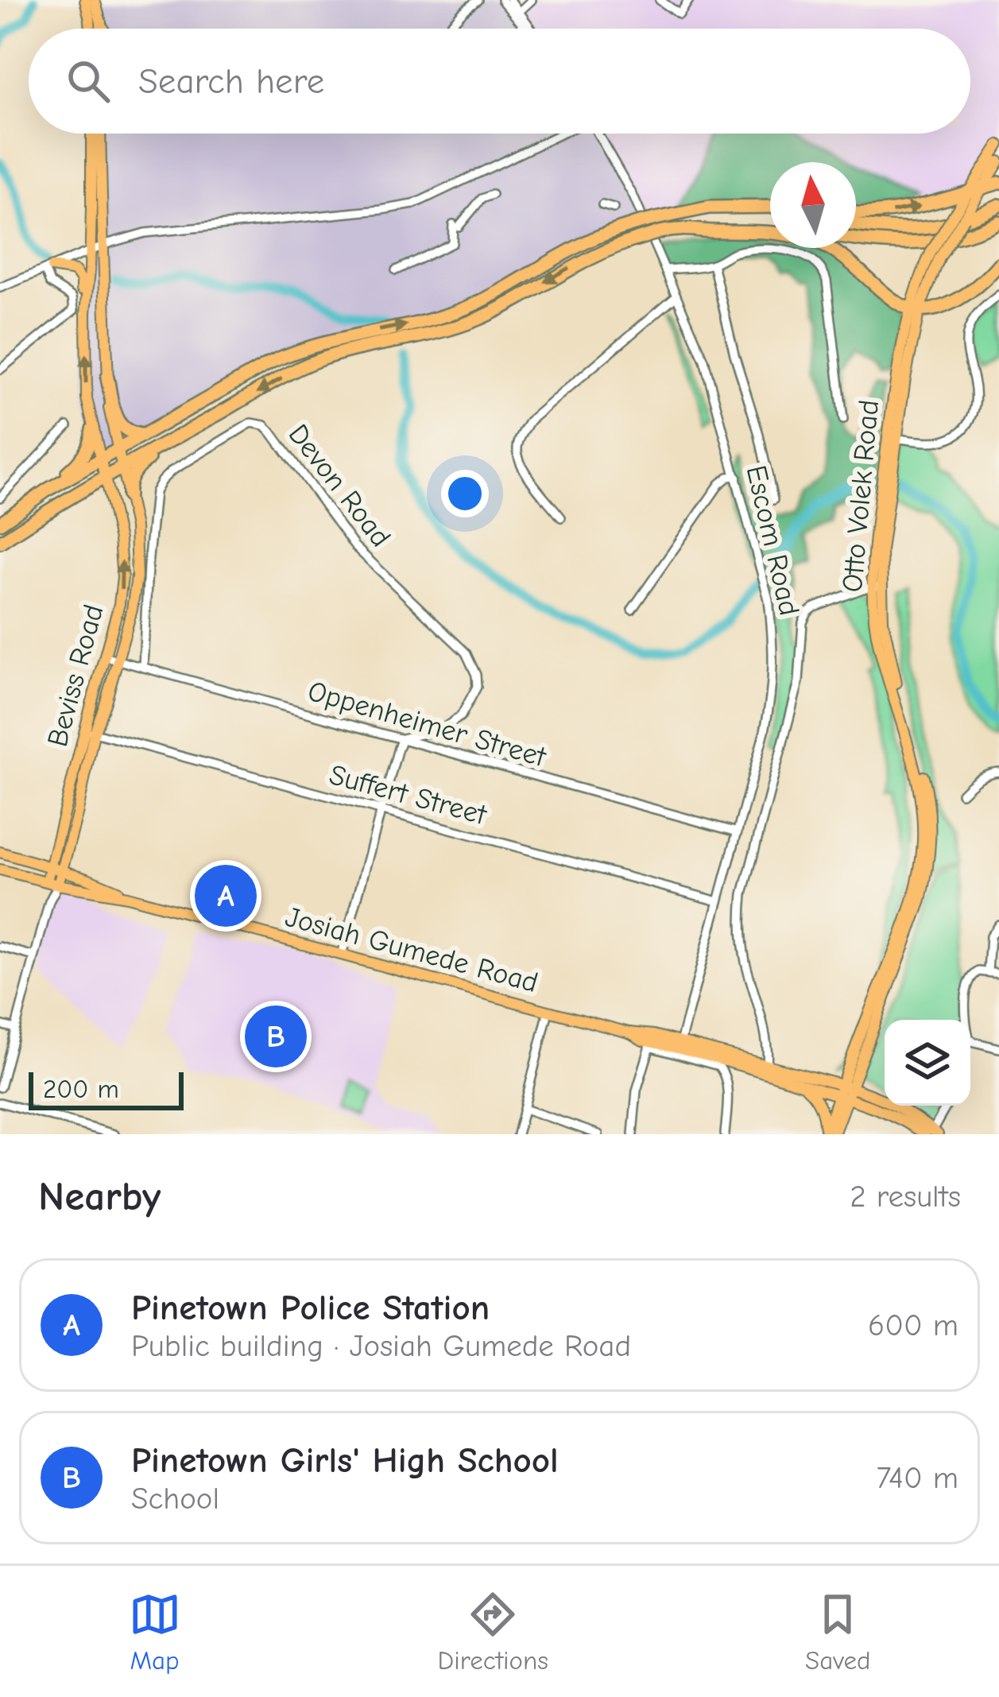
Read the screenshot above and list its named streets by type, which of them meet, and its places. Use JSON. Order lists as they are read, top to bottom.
{
  "streets": {
    "main road": ["Otto Volek Road", "Beviss Road", "Josiah Gumede Road"],
    "street": [
      "Devon Road",
      "Escom Road",
      "Oppenheimer Street",
      "Suffert Street"
    ]
  },
  "crossings": [
    ["Devon Road", "Oppenheimer Street"],
    ["Otto Volek Road", "Josiah Gumede Road"],
    ["Escom Road", "Oppenheimer Street"],
    ["Escom Road", "Suffert Street"],
    ["Escom Road", "Josiah Gumede Road"],
    ["Beviss Road", "Oppenheimer Street"],
    ["Beviss Road", "Suffert Street"],
    ["Beviss Road", "Josiah Gumede Road"]
  ],
  "scale_bar": "200 m",
  "north": "top",
  "page": {
    "search": "Search here",
    "pins": ["A", "B"],
    "scale": "200 m",
    "heading": ["Nearby", "2 results"],
    "list": [
      {
        "mark": "A",
        "name": "Pinetown Police Station",
        "note": "Public building · Josiah Gumede Road",
        "value": "600 m"
      },
      {
        "mark": "B",
        "name": "Pinetown Girls' High School",
        "note": "School",
        "value": "740 m"
      }
    ],
    "nav": ["Map", "Directions", "Saved"]
  }
}
